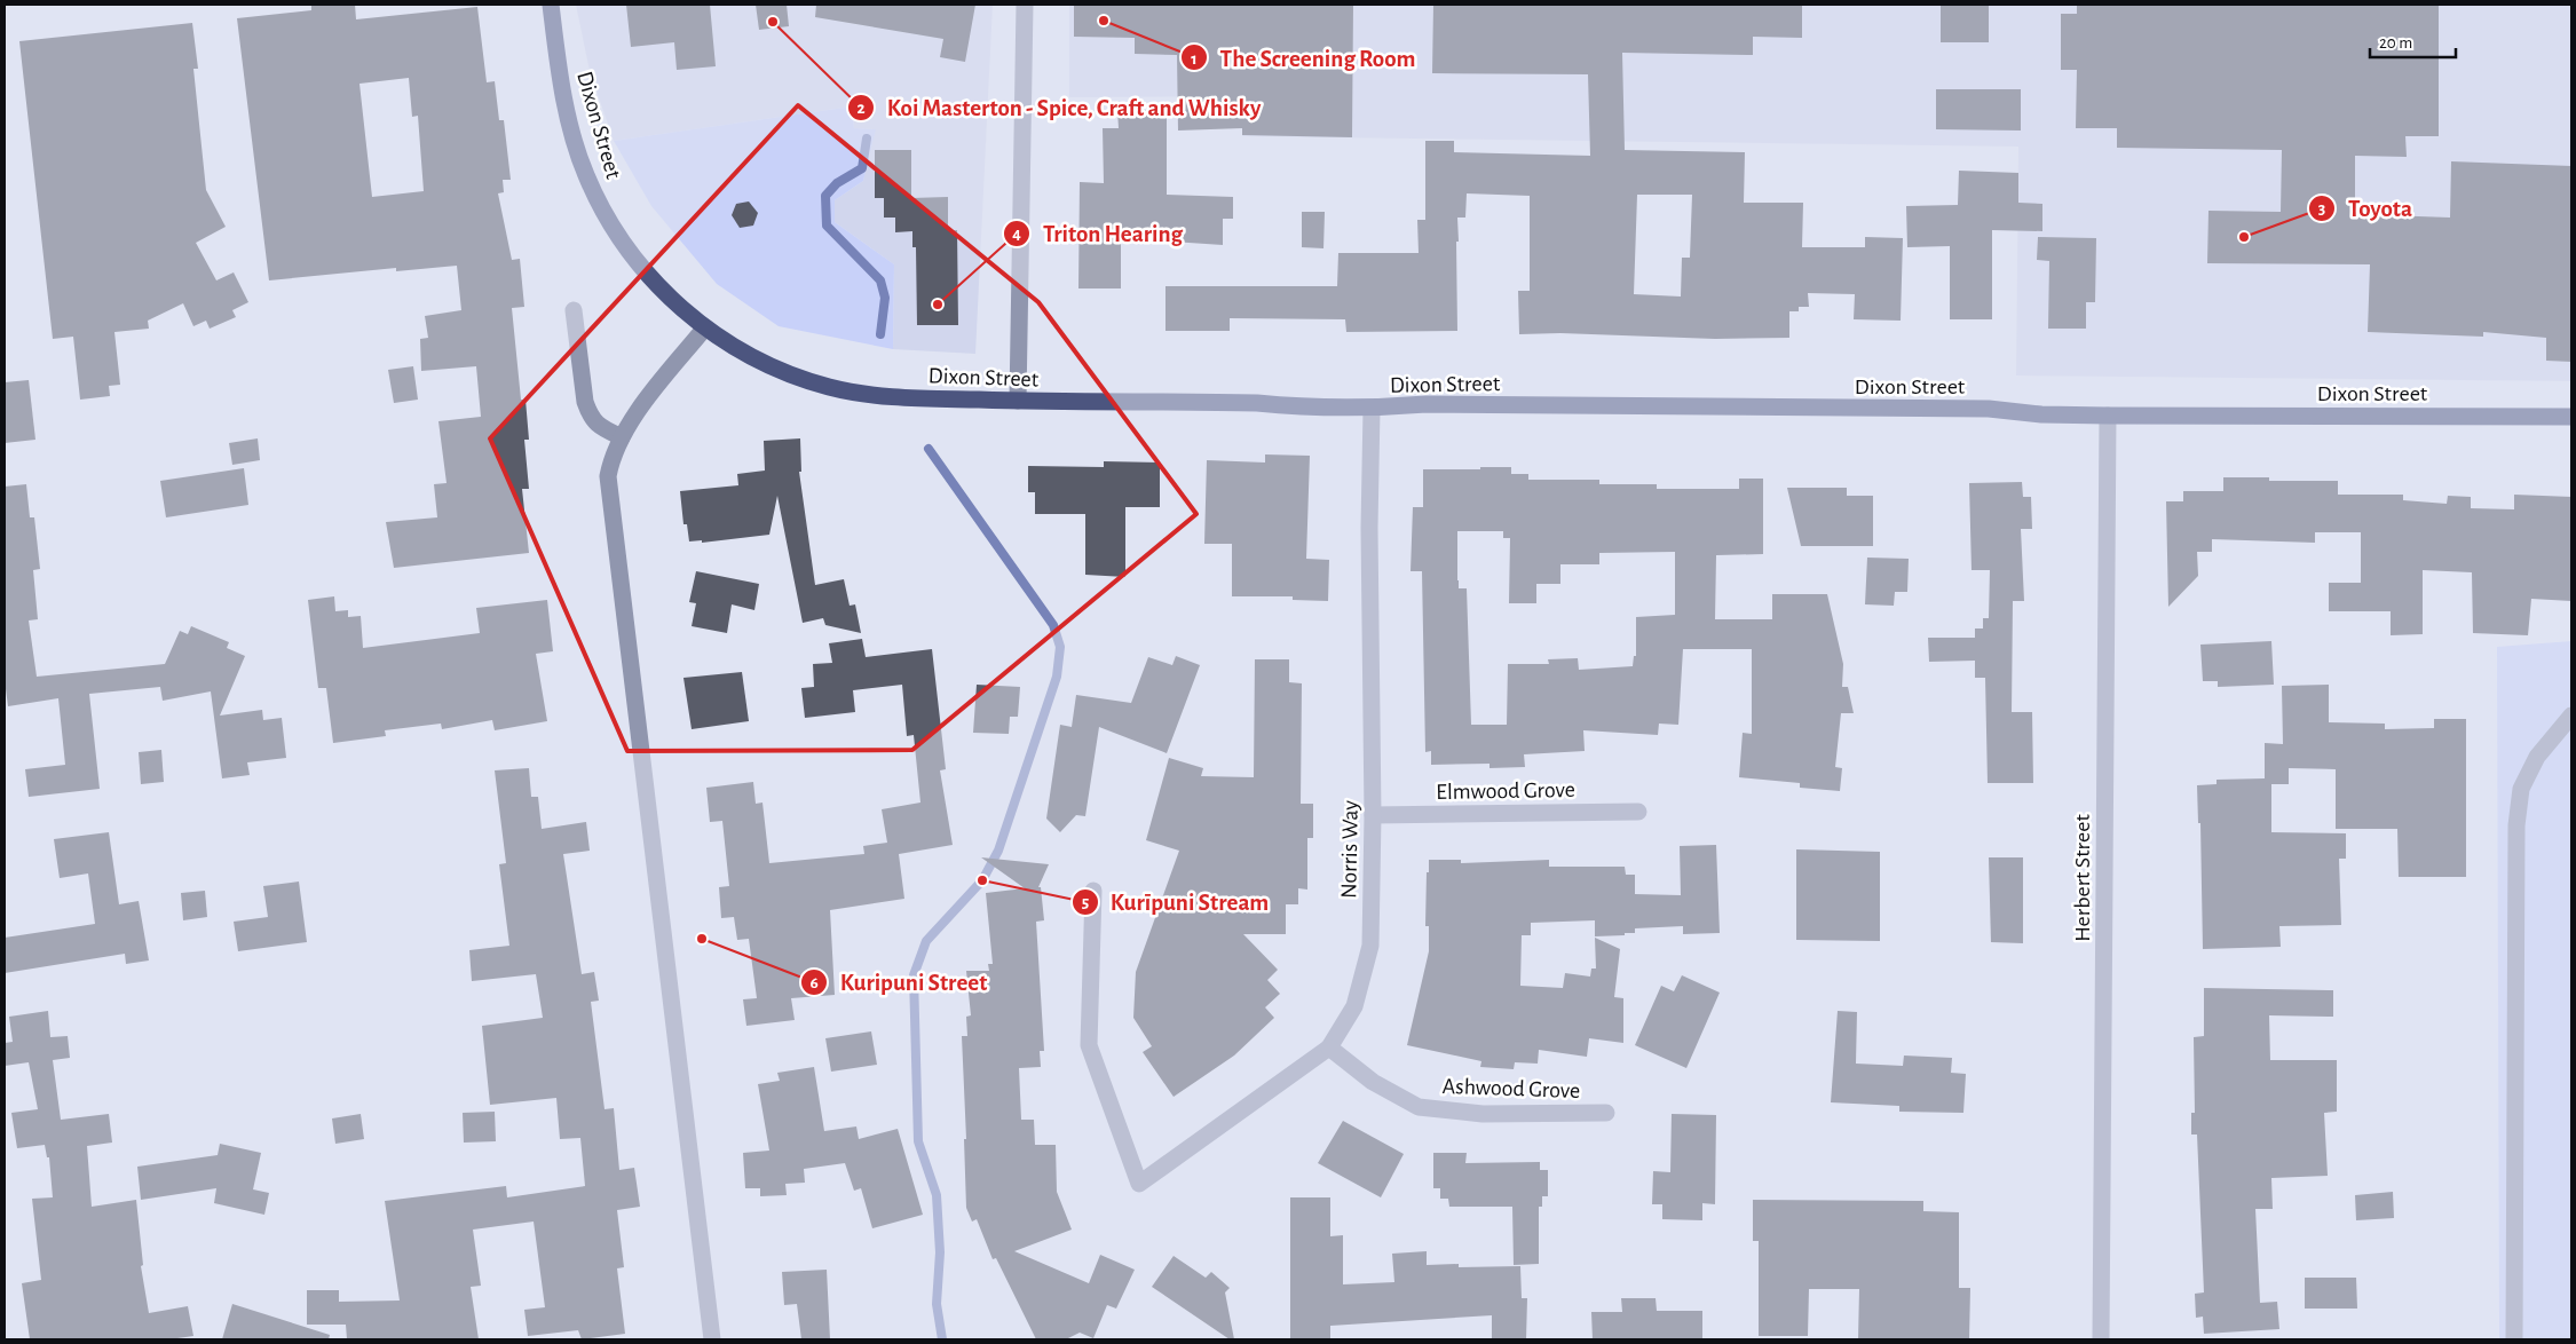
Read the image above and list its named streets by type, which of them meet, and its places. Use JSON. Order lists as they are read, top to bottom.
{
  "streets": {
    "main road": ["Dixon Street"],
    "street": [
      "Elmwood Grove",
      "Norris Way",
      "Herbert Street",
      "Ashwood Grove"
    ]
  },
  "crossings": [
    ["Dixon Street", "Norris Way"],
    ["Dixon Street", "Herbert Street"],
    ["Elmwood Grove", "Norris Way"],
    ["Norris Way", "Ashwood Grove"]
  ],
  "places": [
    "The Screening Room",
    "Koi Masterton - Spice, Craft and Whisky",
    "Toyota",
    "Triton Hearing",
    "Kurīpuni Stream",
    "Kuripuni Street"
  ],
  "scale_bar": "20 m"
}
